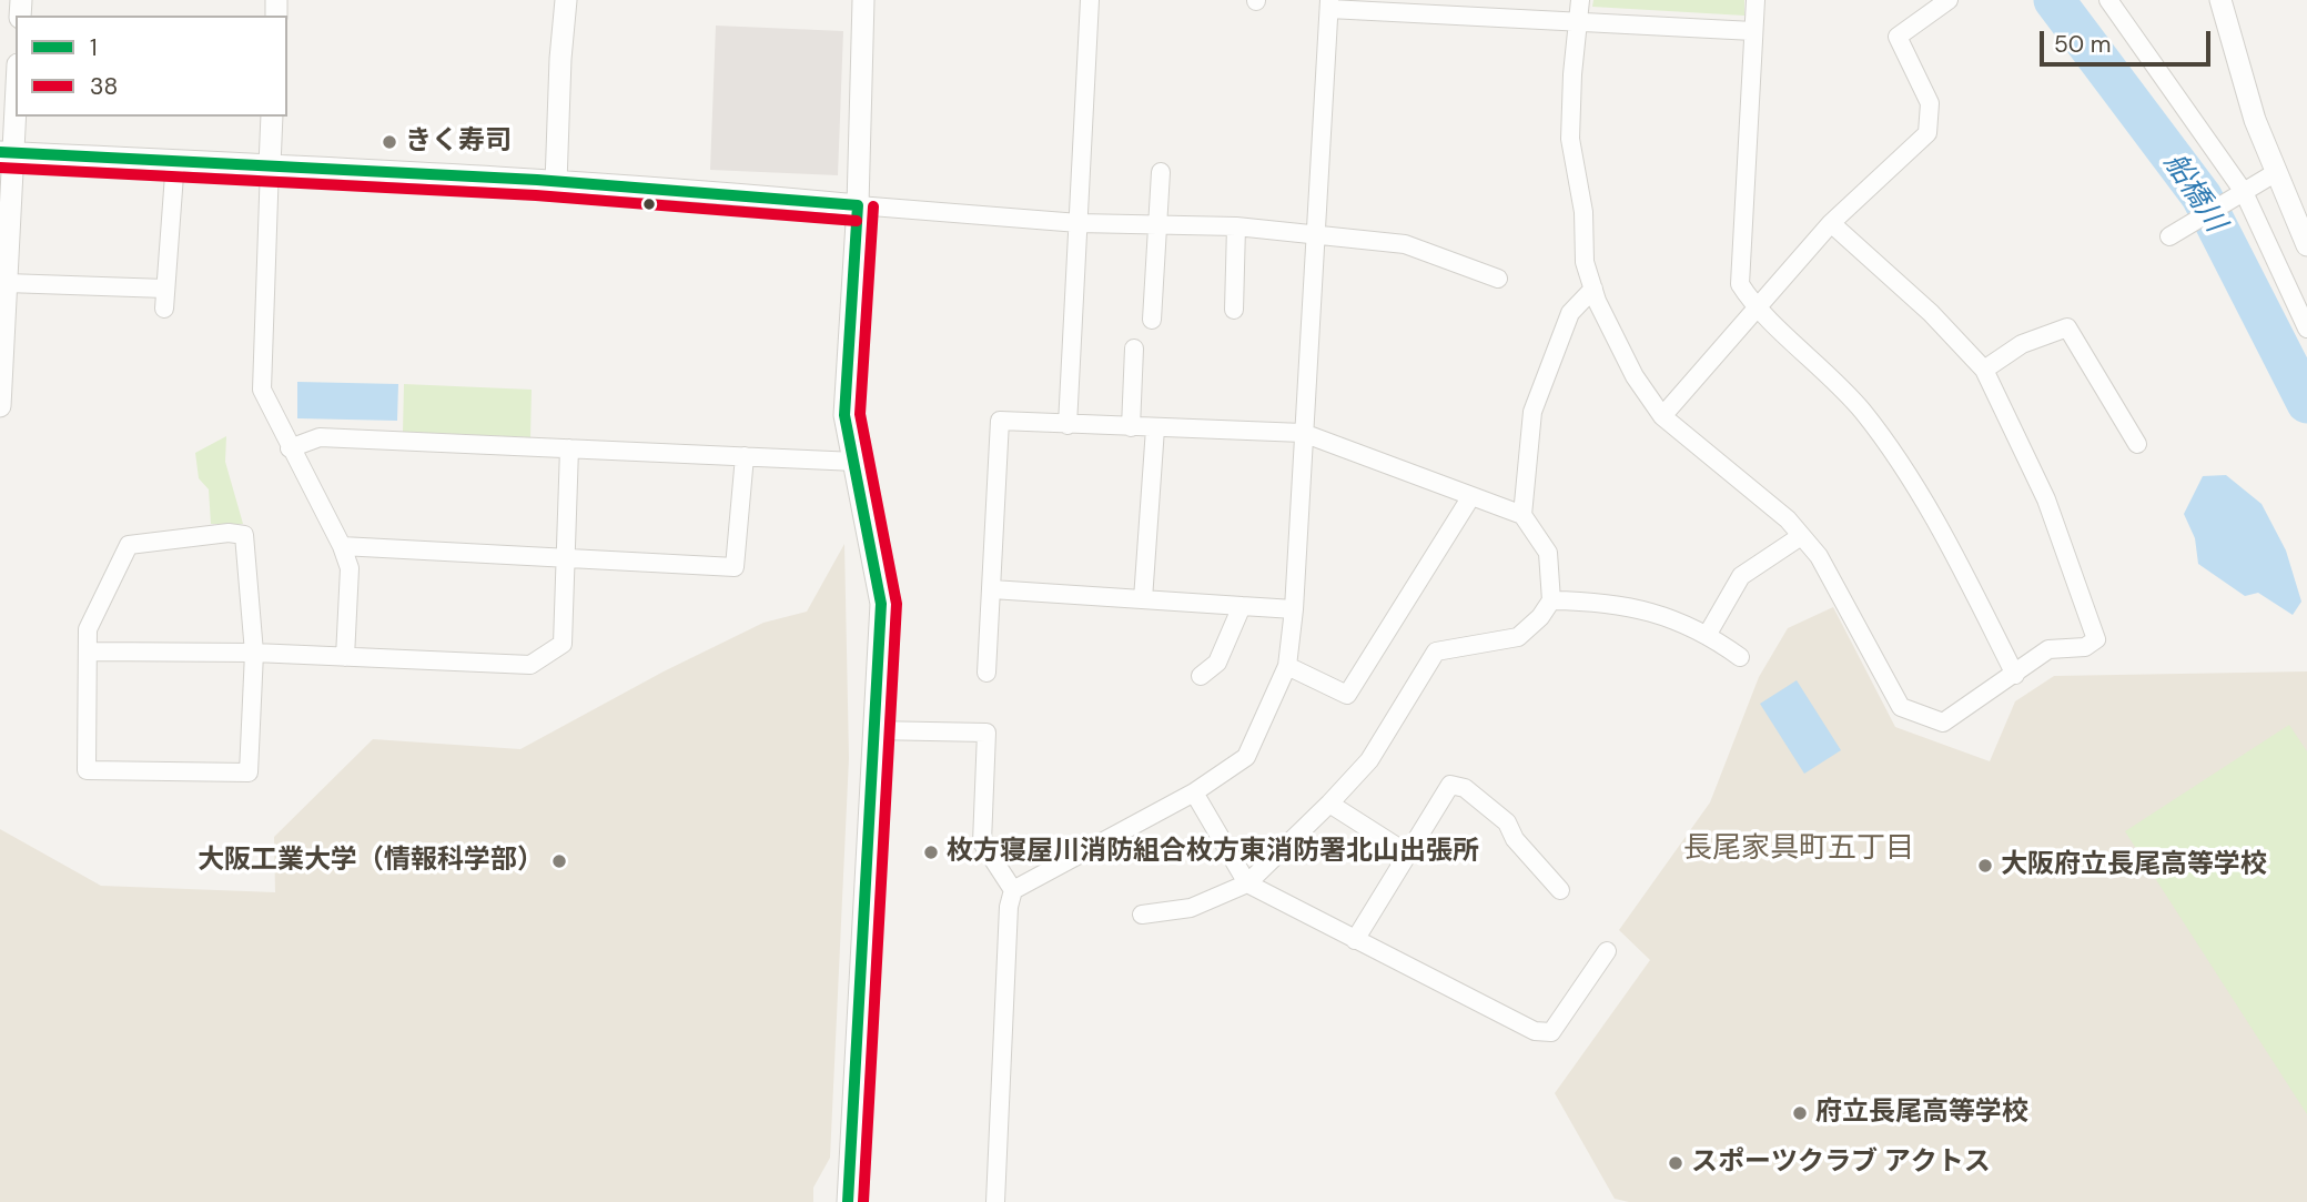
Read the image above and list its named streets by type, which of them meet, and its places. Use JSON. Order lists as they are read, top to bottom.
{
  "districts": ["長尾家具町五丁目"],
  "water": ["船橋川"],
  "places": [
    "きく寿司",
    "枚方寝屋川消防組合枚方東消防署北山出張所",
    "大阪工業大学（情報科学部）",
    "大阪府立長尾高等学校",
    "府立長尾高等学校",
    "スポーツクラブ アクトス"
  ],
  "lines": ["transit line 1", "transit line 38"],
  "legend": ["1", "38"],
  "scale_bar": "50 m"
}
